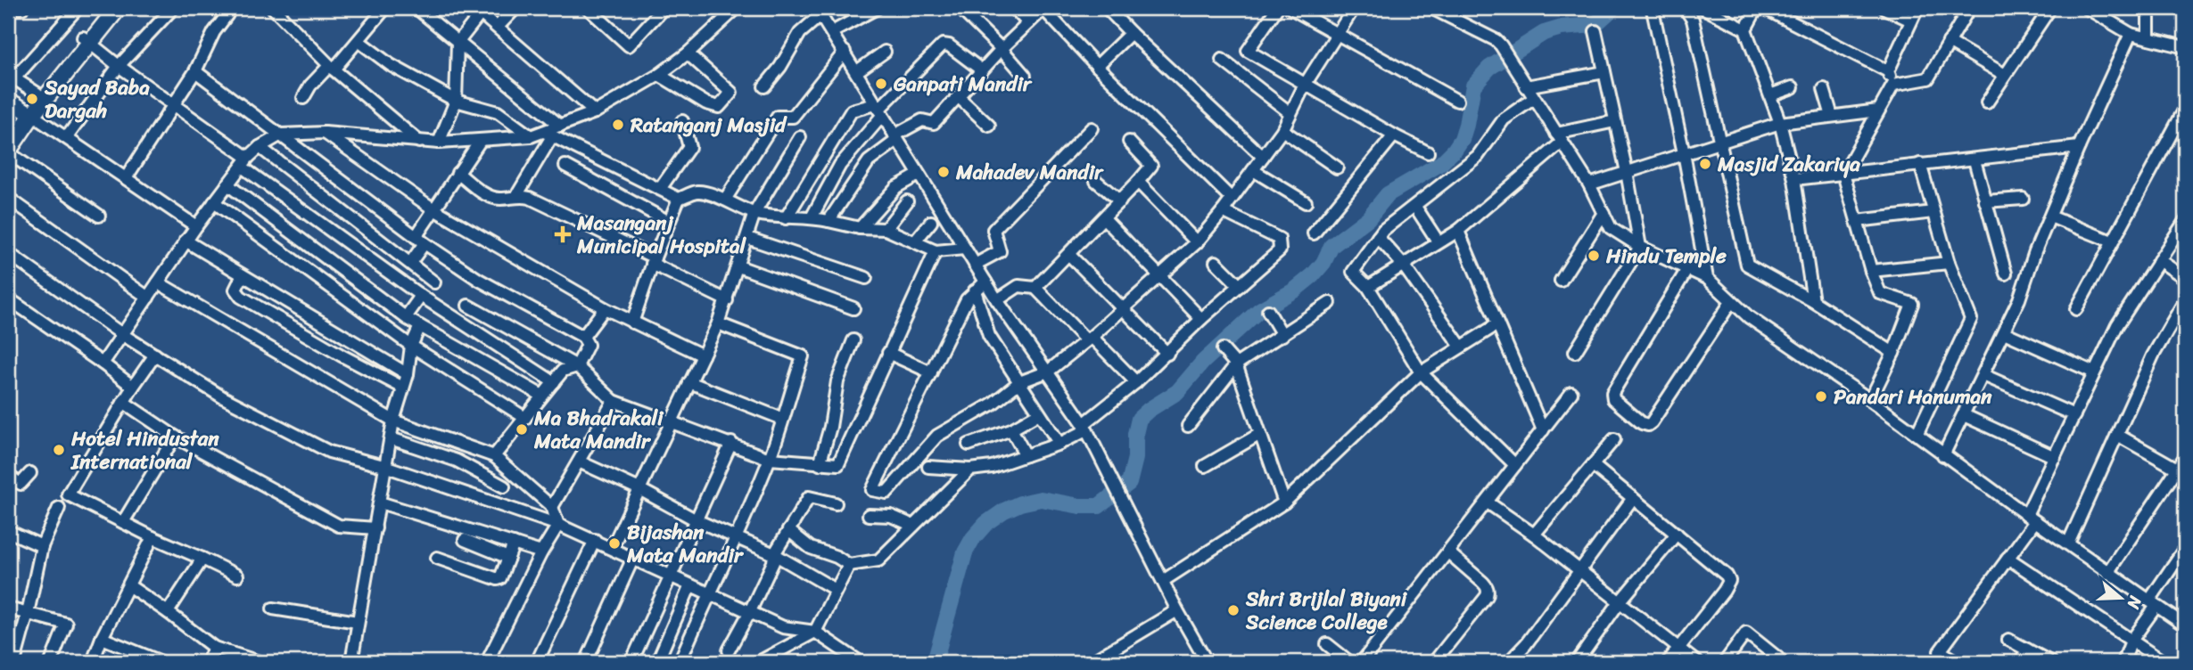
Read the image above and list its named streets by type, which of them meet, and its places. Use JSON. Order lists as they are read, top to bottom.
{
  "places": {
    "other": [
      "Ganpati Mandir",
      "Sayad Baba Dargah",
      "Ratanganj Masjid",
      "Masjid Zakariya",
      "Mahadev Mandir",
      "Hindu Temple",
      "Pandari Hanuman",
      "Ma Bhadrakali Mata Mandir",
      "Hotel Hindustan International",
      "Bijashan Mata Mandir",
      "Shri Brijlal Biyani Science College"
    ],
    "health": ["Masanganj Municipal Hospital"]
  },
  "north": "right"
}
